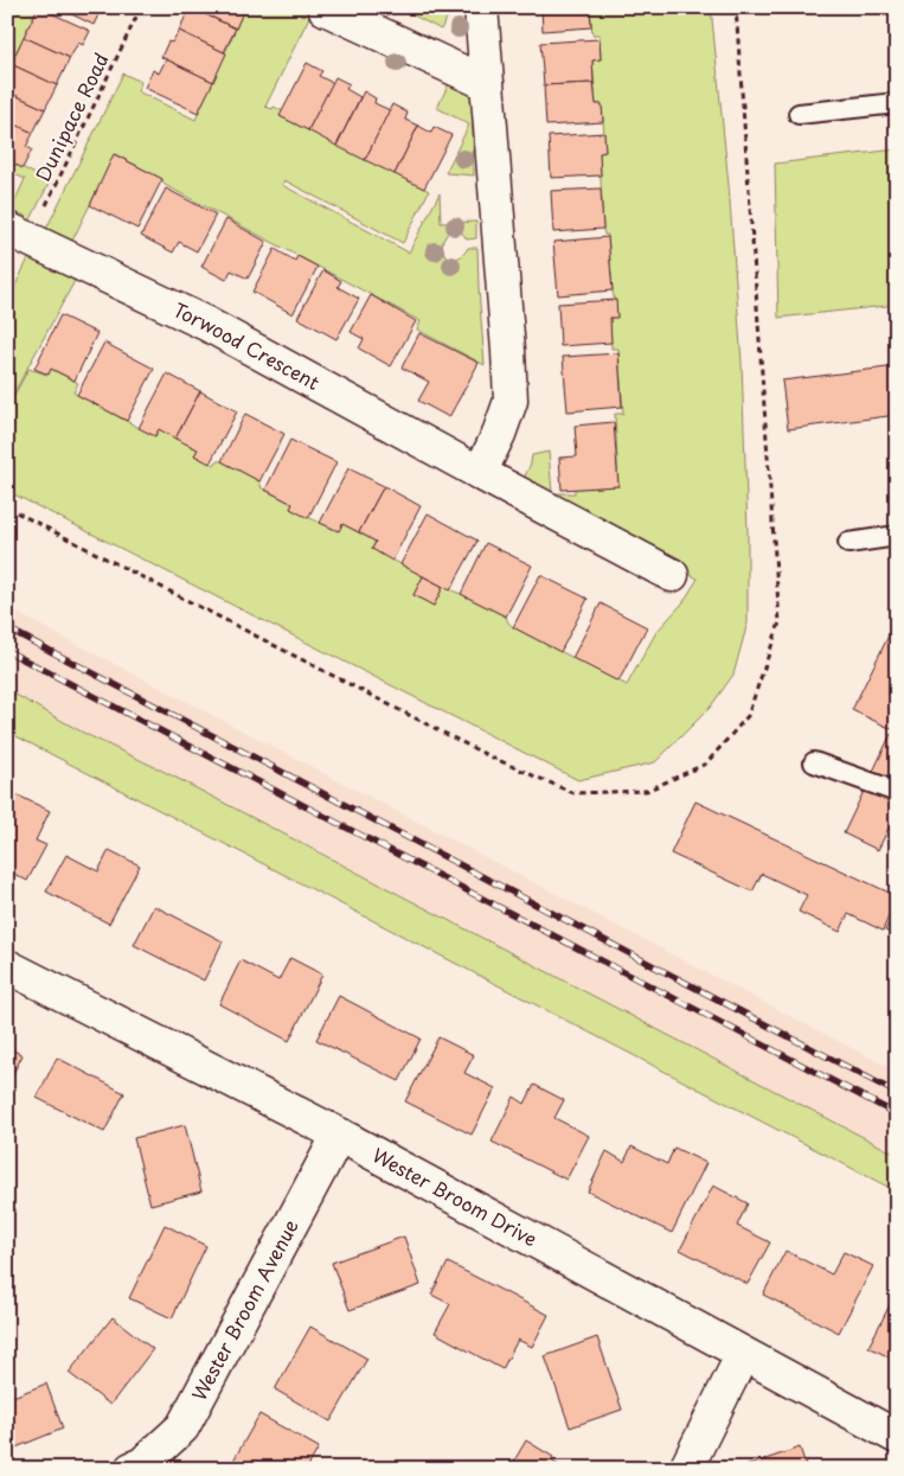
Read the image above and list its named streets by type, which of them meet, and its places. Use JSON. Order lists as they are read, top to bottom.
{
  "streets": {
    "street": ["Torwood Crescent", "Wester Broom Drive", "Wester Broom Avenue"],
    "path": ["Dunipace Road"]
  },
  "crossings": [
    ["Dunipace Road", "Torwood Crescent"],
    ["Wester Broom Drive", "Wester Broom Avenue"]
  ]
}
